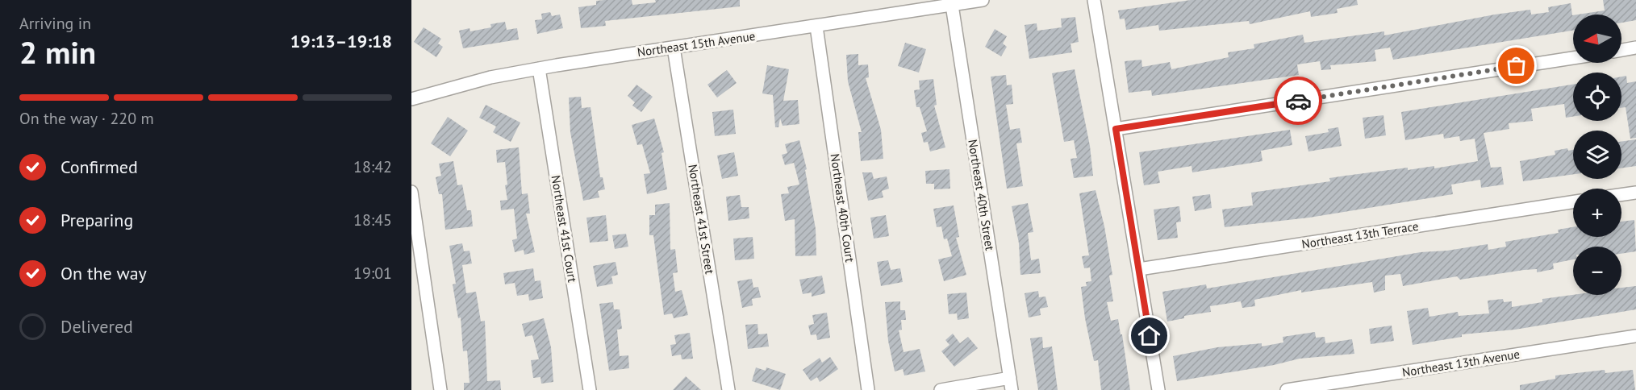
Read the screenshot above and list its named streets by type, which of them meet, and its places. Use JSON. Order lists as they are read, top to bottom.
{
  "streets": {
    "street": [
      "Northeast 15th Avenue",
      "Northeast 40th Street",
      "Northeast 40th Court",
      "Northeast 41st Street",
      "Northeast 41st Court",
      "Northeast 13th Terrace",
      "Northeast 13th Avenue"
    ]
  },
  "crossings": [
    ["Northeast 15th Avenue", "Northeast 40th Street"],
    ["Northeast 15th Avenue", "Northeast 40th Court"],
    ["Northeast 15th Avenue", "Northeast 41st Street"],
    ["Northeast 15th Avenue", "Northeast 41st Court"]
  ],
  "north": "left",
  "page": {
    "heading": ["2 min", "Arriving in", "19:13–19:18"],
    "map_buttons": ["+", "−"],
    "bar": "On the way · 220 m",
    "list": [
      ["Confirmed", "18:42"],
      ["Preparing", "18:45"],
      ["On the way", "19:01"],
      "Delivered"
    ]
  }
}
